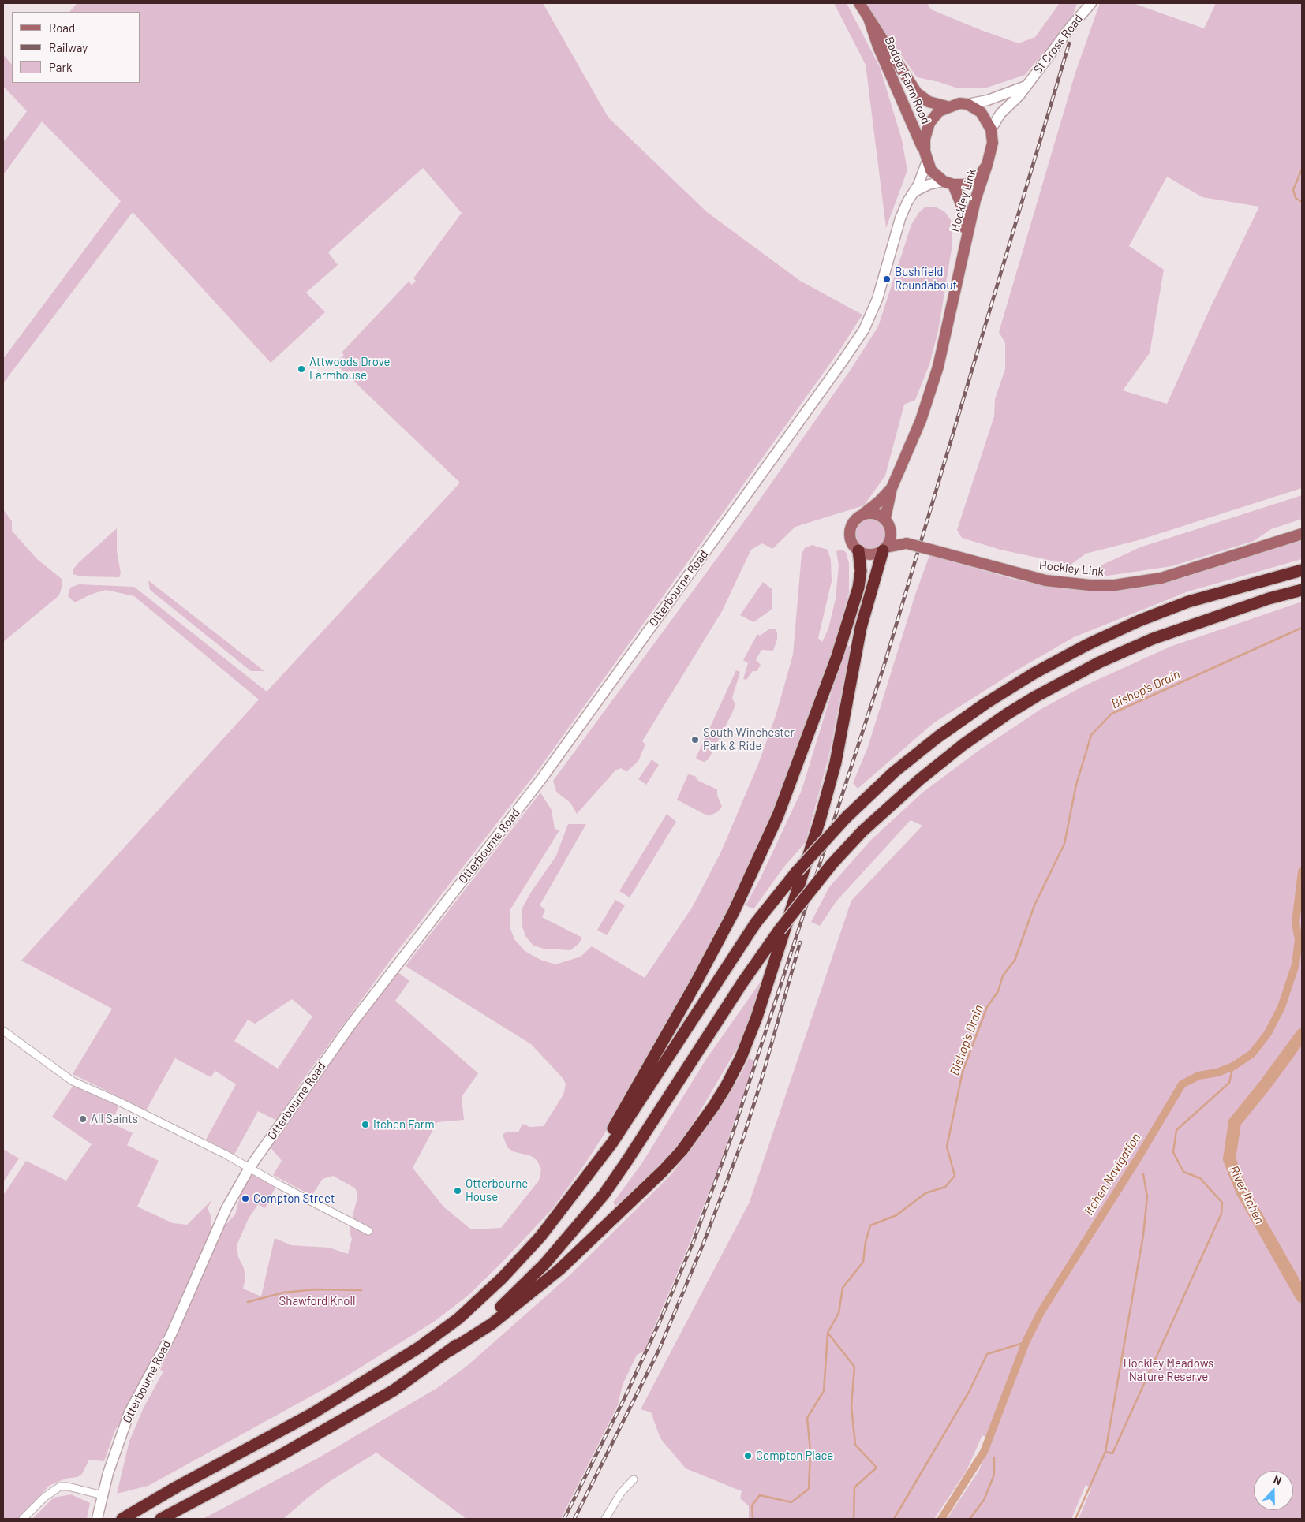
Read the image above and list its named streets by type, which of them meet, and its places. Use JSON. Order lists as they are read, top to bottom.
{
  "streets": {
    "main road": ["Badger Farm Road", "Hockley Link"],
    "street": ["St Cross Road", "Otterbourne Road"]
  },
  "crossings": [
    ["St Cross Road", "Badger Farm Road"],
    ["St Cross Road", "Hockley Link"],
    ["St Cross Road", "Otterbourne Road"],
    ["Badger Farm Road", "Hockley Link"],
    ["Badger Farm Road", "Otterbourne Road"],
    ["Hockley Link", "Otterbourne Road"]
  ],
  "water": ["Bishop's Drain", "Itchen Navigation", "River Itchen"],
  "parks": ["Shawford Knoll", "Hockley Meadows Nature Reserve"],
  "places": [
    "Bushfield Roundabout",
    "Attwoods Drove Farmhouse",
    "South Winchester Park & Ride",
    "All Saints",
    "Itchen Farm",
    "Otterbourne House",
    "Compton Street",
    "Compton Place"
  ],
  "legend": ["Road", "Railway", "Park"],
  "north": "top"
}
